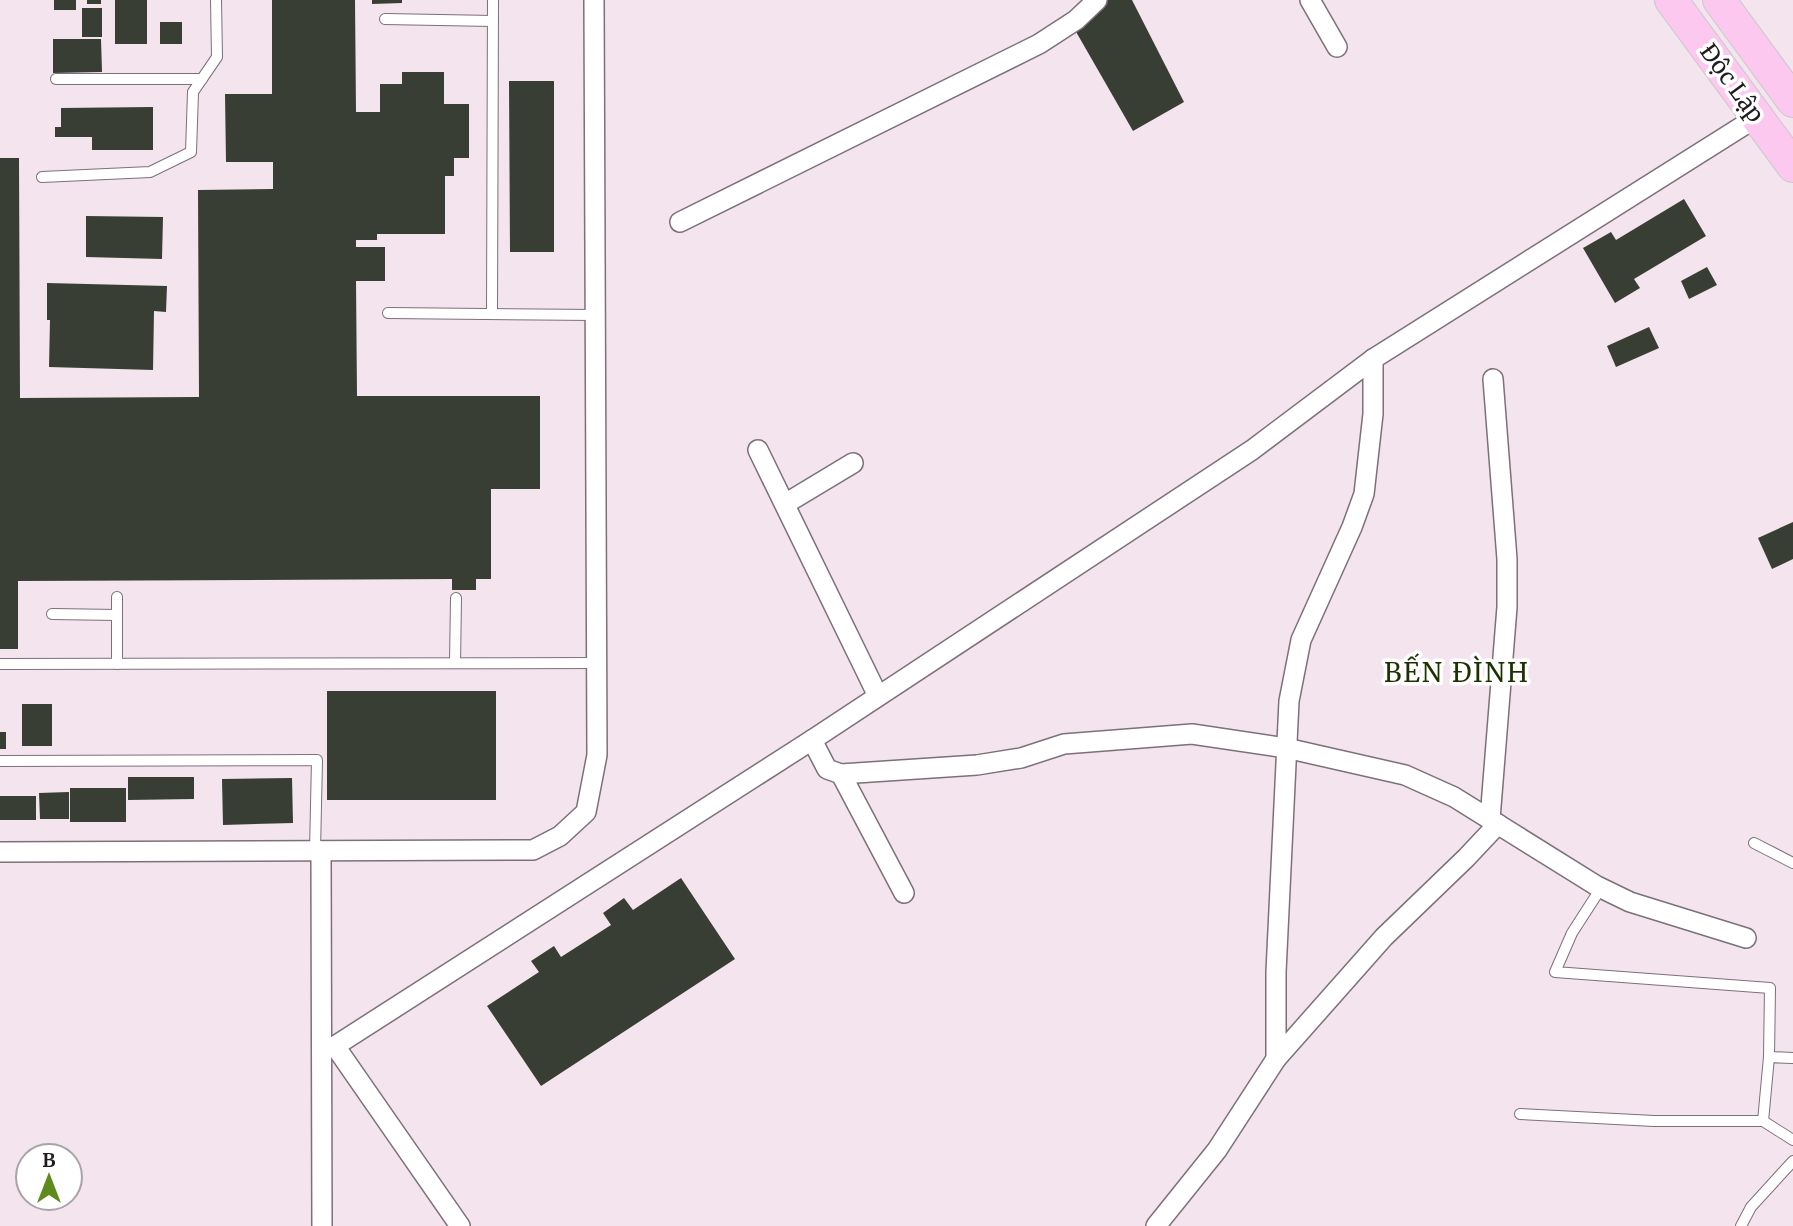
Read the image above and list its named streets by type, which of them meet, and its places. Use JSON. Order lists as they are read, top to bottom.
{
  "streets": {
    "highway": ["Độc Lập"]
  },
  "districts": ["BẾN ĐÌNH"],
  "north": "top"
}
